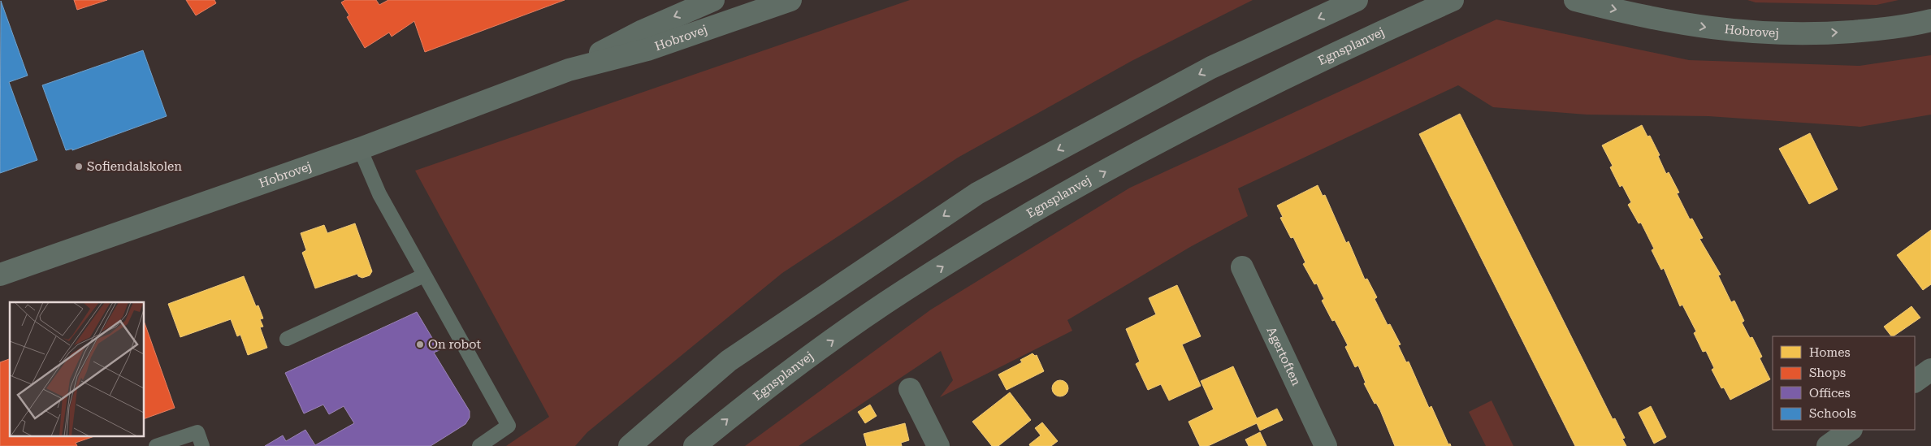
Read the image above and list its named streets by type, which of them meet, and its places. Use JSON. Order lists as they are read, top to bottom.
{
  "streets": {
    "main road": ["Hobrovej", "Egnsplanvej"],
    "street": ["Agertoften"]
  },
  "places": ["Sofiendalskolen", "On robot"],
  "legend": [
    "Homes",
    "Shops",
    "Offices",
    "Schools"
  ]
}
